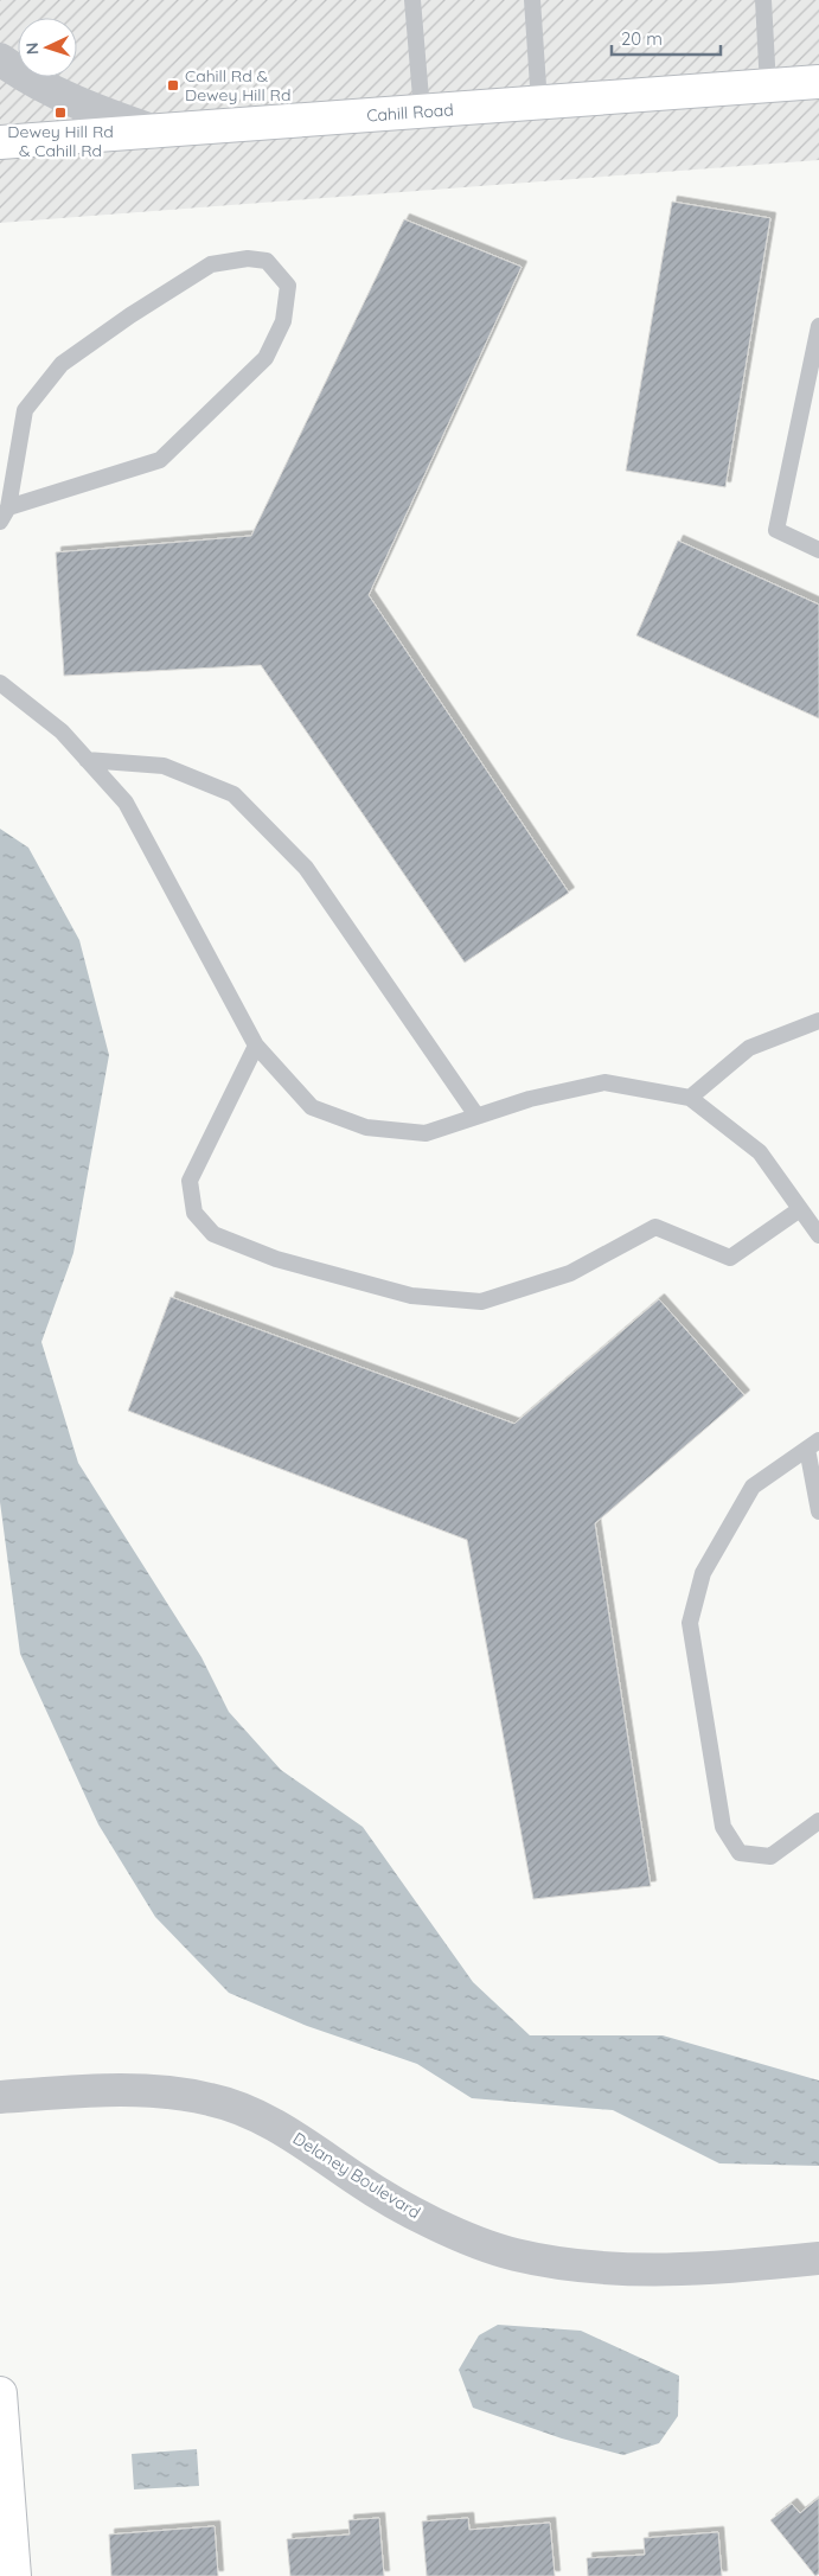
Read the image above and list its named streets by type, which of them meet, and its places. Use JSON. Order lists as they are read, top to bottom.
{
  "streets": {
    "street": ["Cahill Road", "Delaney Boulevard"]
  },
  "places": {
    "transit": ["Cahill Rd & Dewey Hill Rd", "Dewey Hill Rd & Cahill Rd"]
  },
  "scale_bar": "20 m",
  "north": "left"
}
